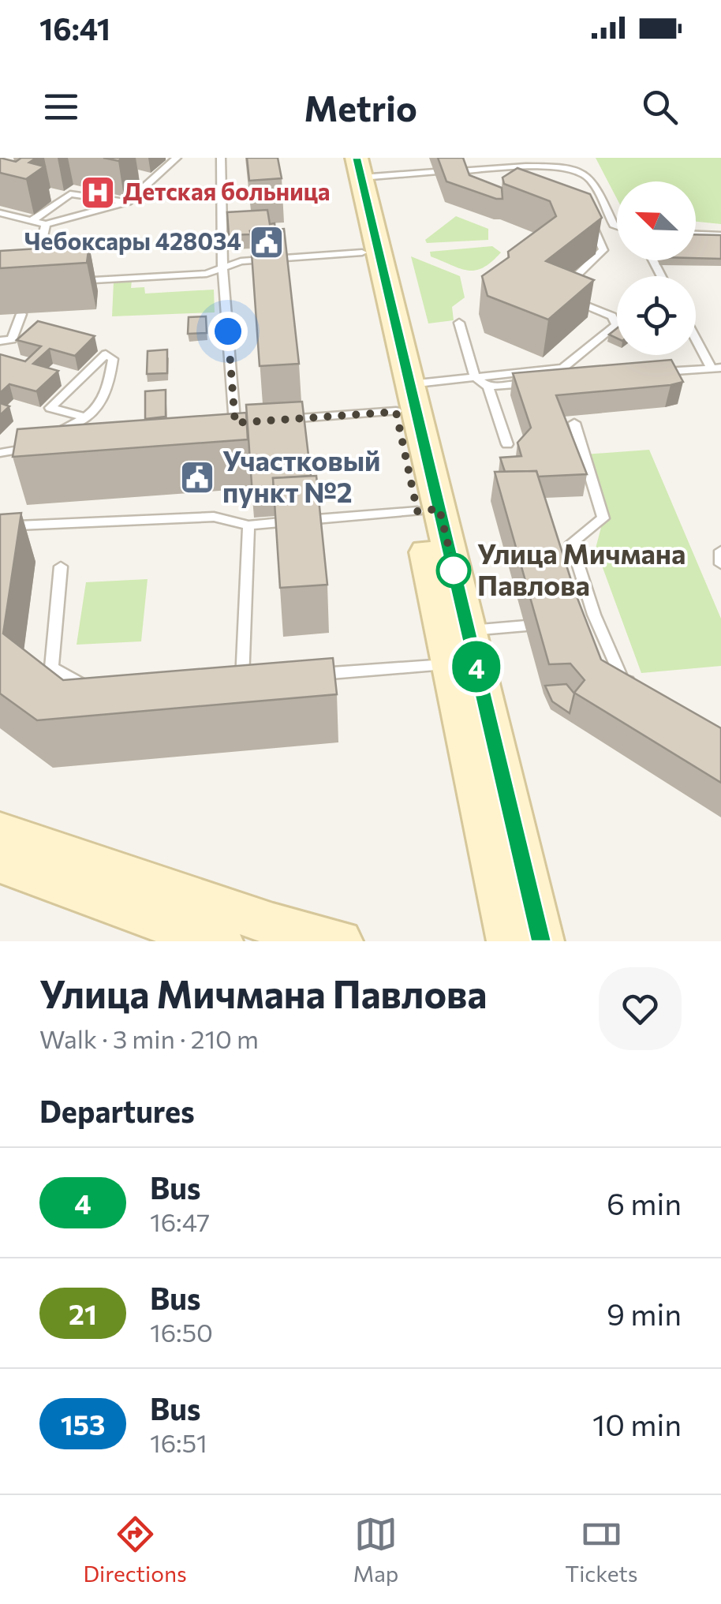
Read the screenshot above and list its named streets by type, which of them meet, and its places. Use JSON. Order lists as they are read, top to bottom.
{
  "places": {
    "hospital": ["Детская больница"],
    "public building": ["Чебоксары 428034", "Участковый пункт №2"],
    "other": ["Улица Мичмана Павлова"]
  },
  "lines": ["bus line 4"],
  "north": "top left",
  "page": {
    "status": "16:41",
    "header": "Metrio",
    "on_map": "4",
    "heading": [
      ["Улица Мичмана Павлова", "Walk · 3 min · 210 m"],
      "Departures"
    ],
    "list": [
      {
        "mark": "4",
        "name": "Bus",
        "note": "16:47",
        "value": "6 min"
      },
      {
        "mark": "21",
        "name": "Bus",
        "note": "16:50",
        "value": "9 min"
      },
      {
        "mark": "153",
        "name": "Bus",
        "note": "16:51",
        "value": "10 min"
      }
    ],
    "tabs": ["Directions", "Map", "Tickets"]
  }
}
